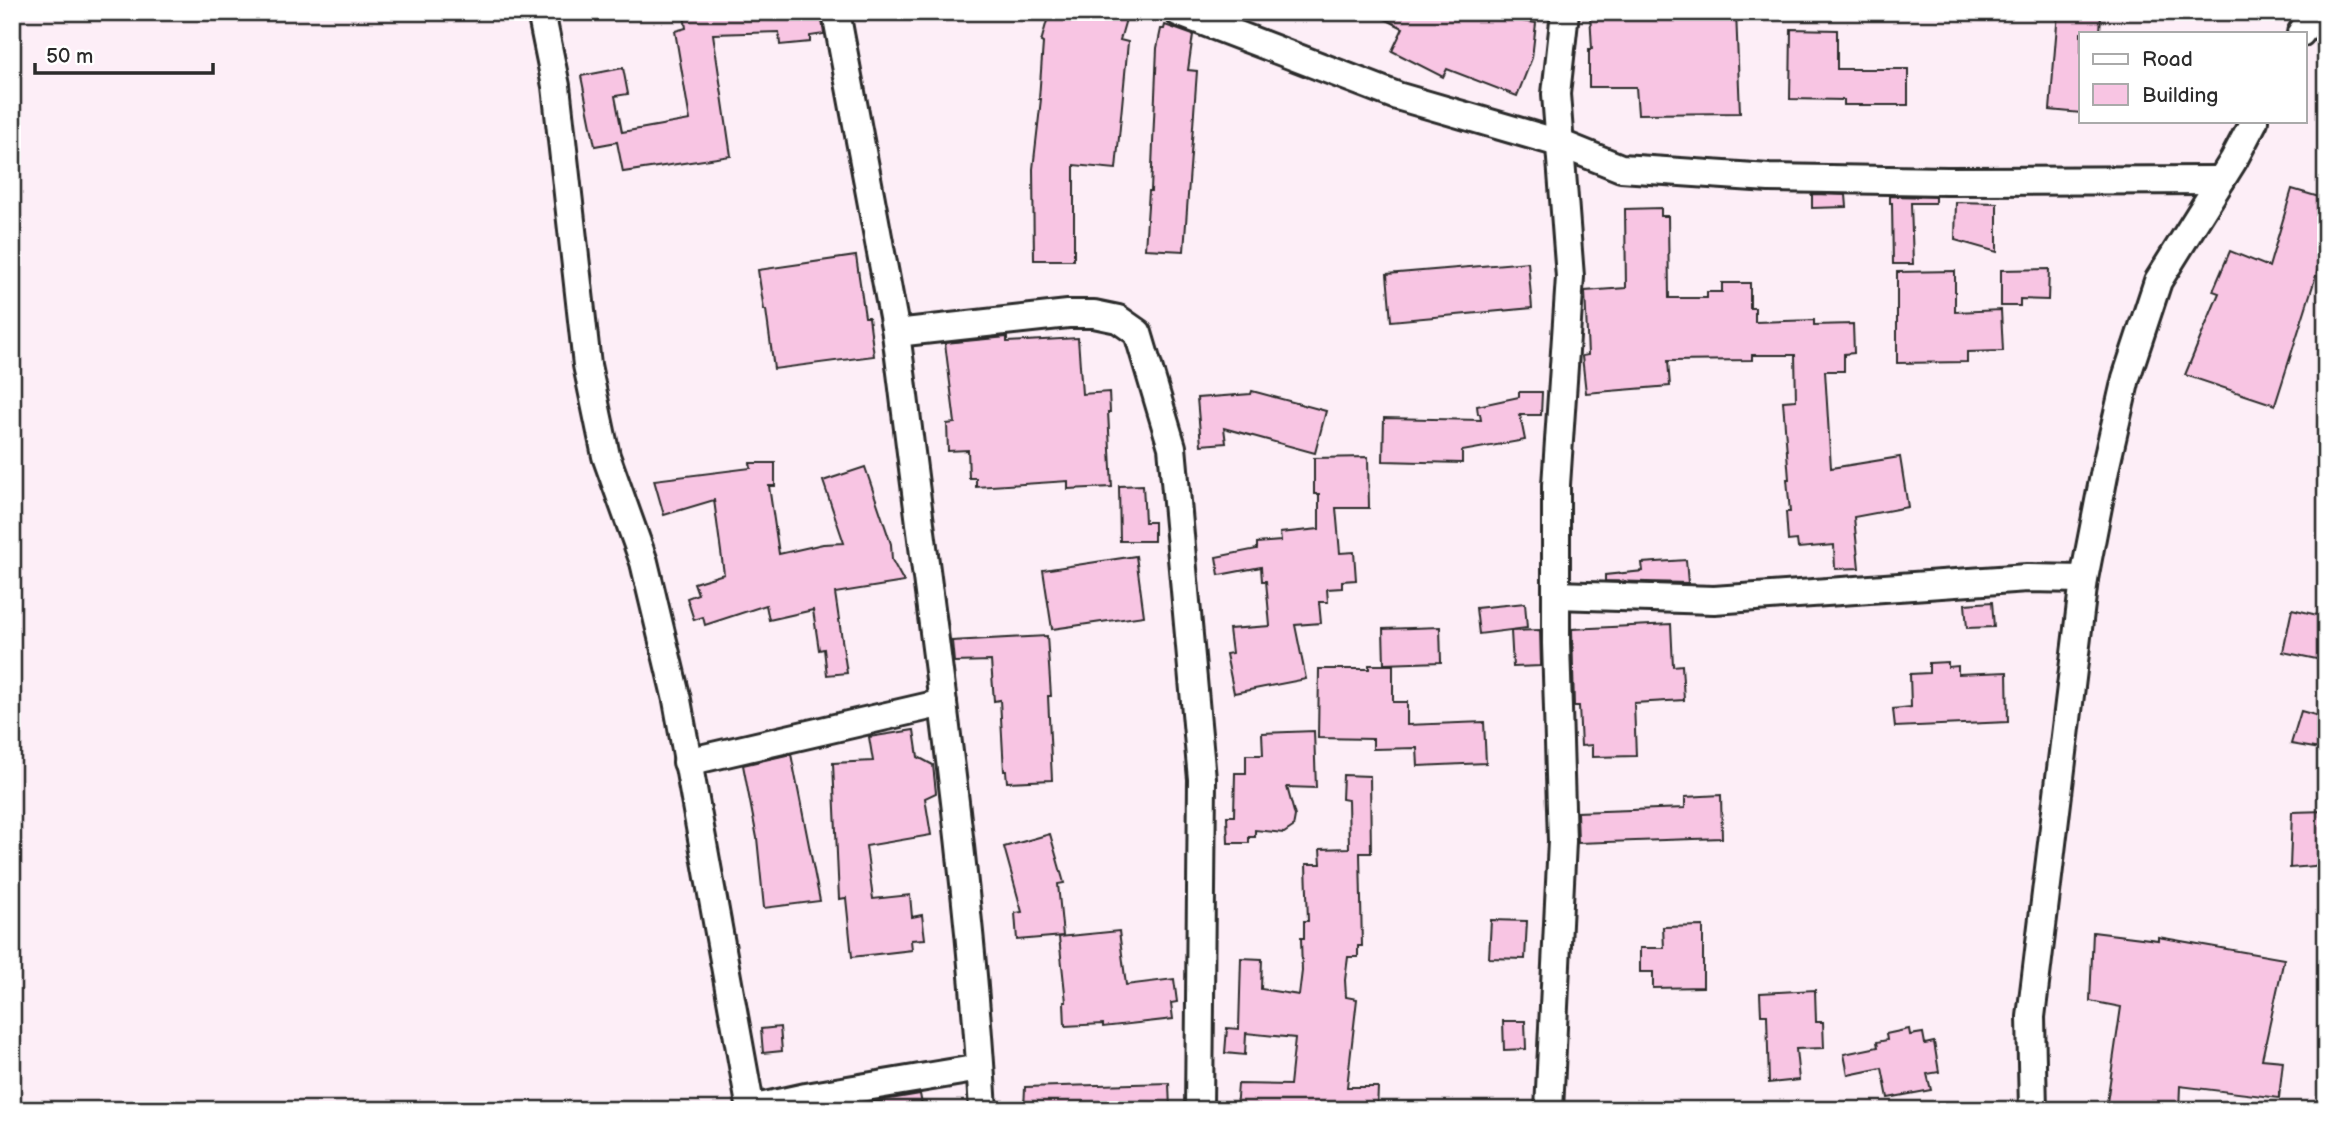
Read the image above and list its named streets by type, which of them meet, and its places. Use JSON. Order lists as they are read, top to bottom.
{
  "legend": ["Road", "Building"],
  "scale_bar": "50 m"
}
